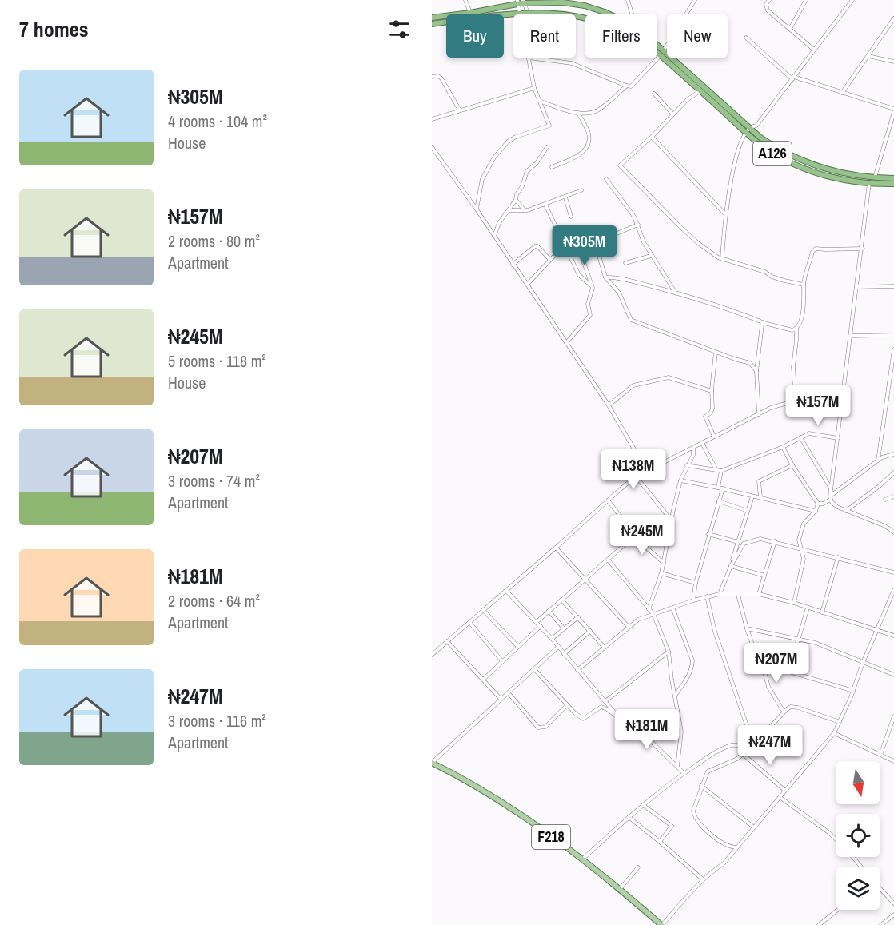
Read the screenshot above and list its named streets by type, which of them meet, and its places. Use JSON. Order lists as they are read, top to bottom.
{
  "streets": {
    "highway": ["A126"],
    "main road": ["F218"]
  },
  "north": "bottom",
  "page": {
    "heading": "7 homes",
    "chip": [
      "Buy",
      "Rent",
      "Filters",
      "New"
    ],
    "list": [
      {
        "name": "₦305M",
        "note": "4 rooms · 104 m² · House"
      },
      {
        "name": "₦157M",
        "note": "2 rooms · 80 m² · Apartment"
      },
      {
        "name": "₦245M",
        "note": "5 rooms · 118 m² · House"
      },
      {
        "name": "₦207M",
        "note": "3 rooms · 74 m² · Apartment"
      },
      {
        "name": "₦181M",
        "note": "2 rooms · 64 m² · Apartment"
      },
      {
        "name": "₦247M",
        "note": "3 rooms · 116 m² · Apartment"
      }
    ],
    "price": [
      "₦305M",
      "₦157M",
      "₦138M",
      "₦245M",
      "₦207M",
      "₦181M",
      "₦247M"
    ]
  }
}
